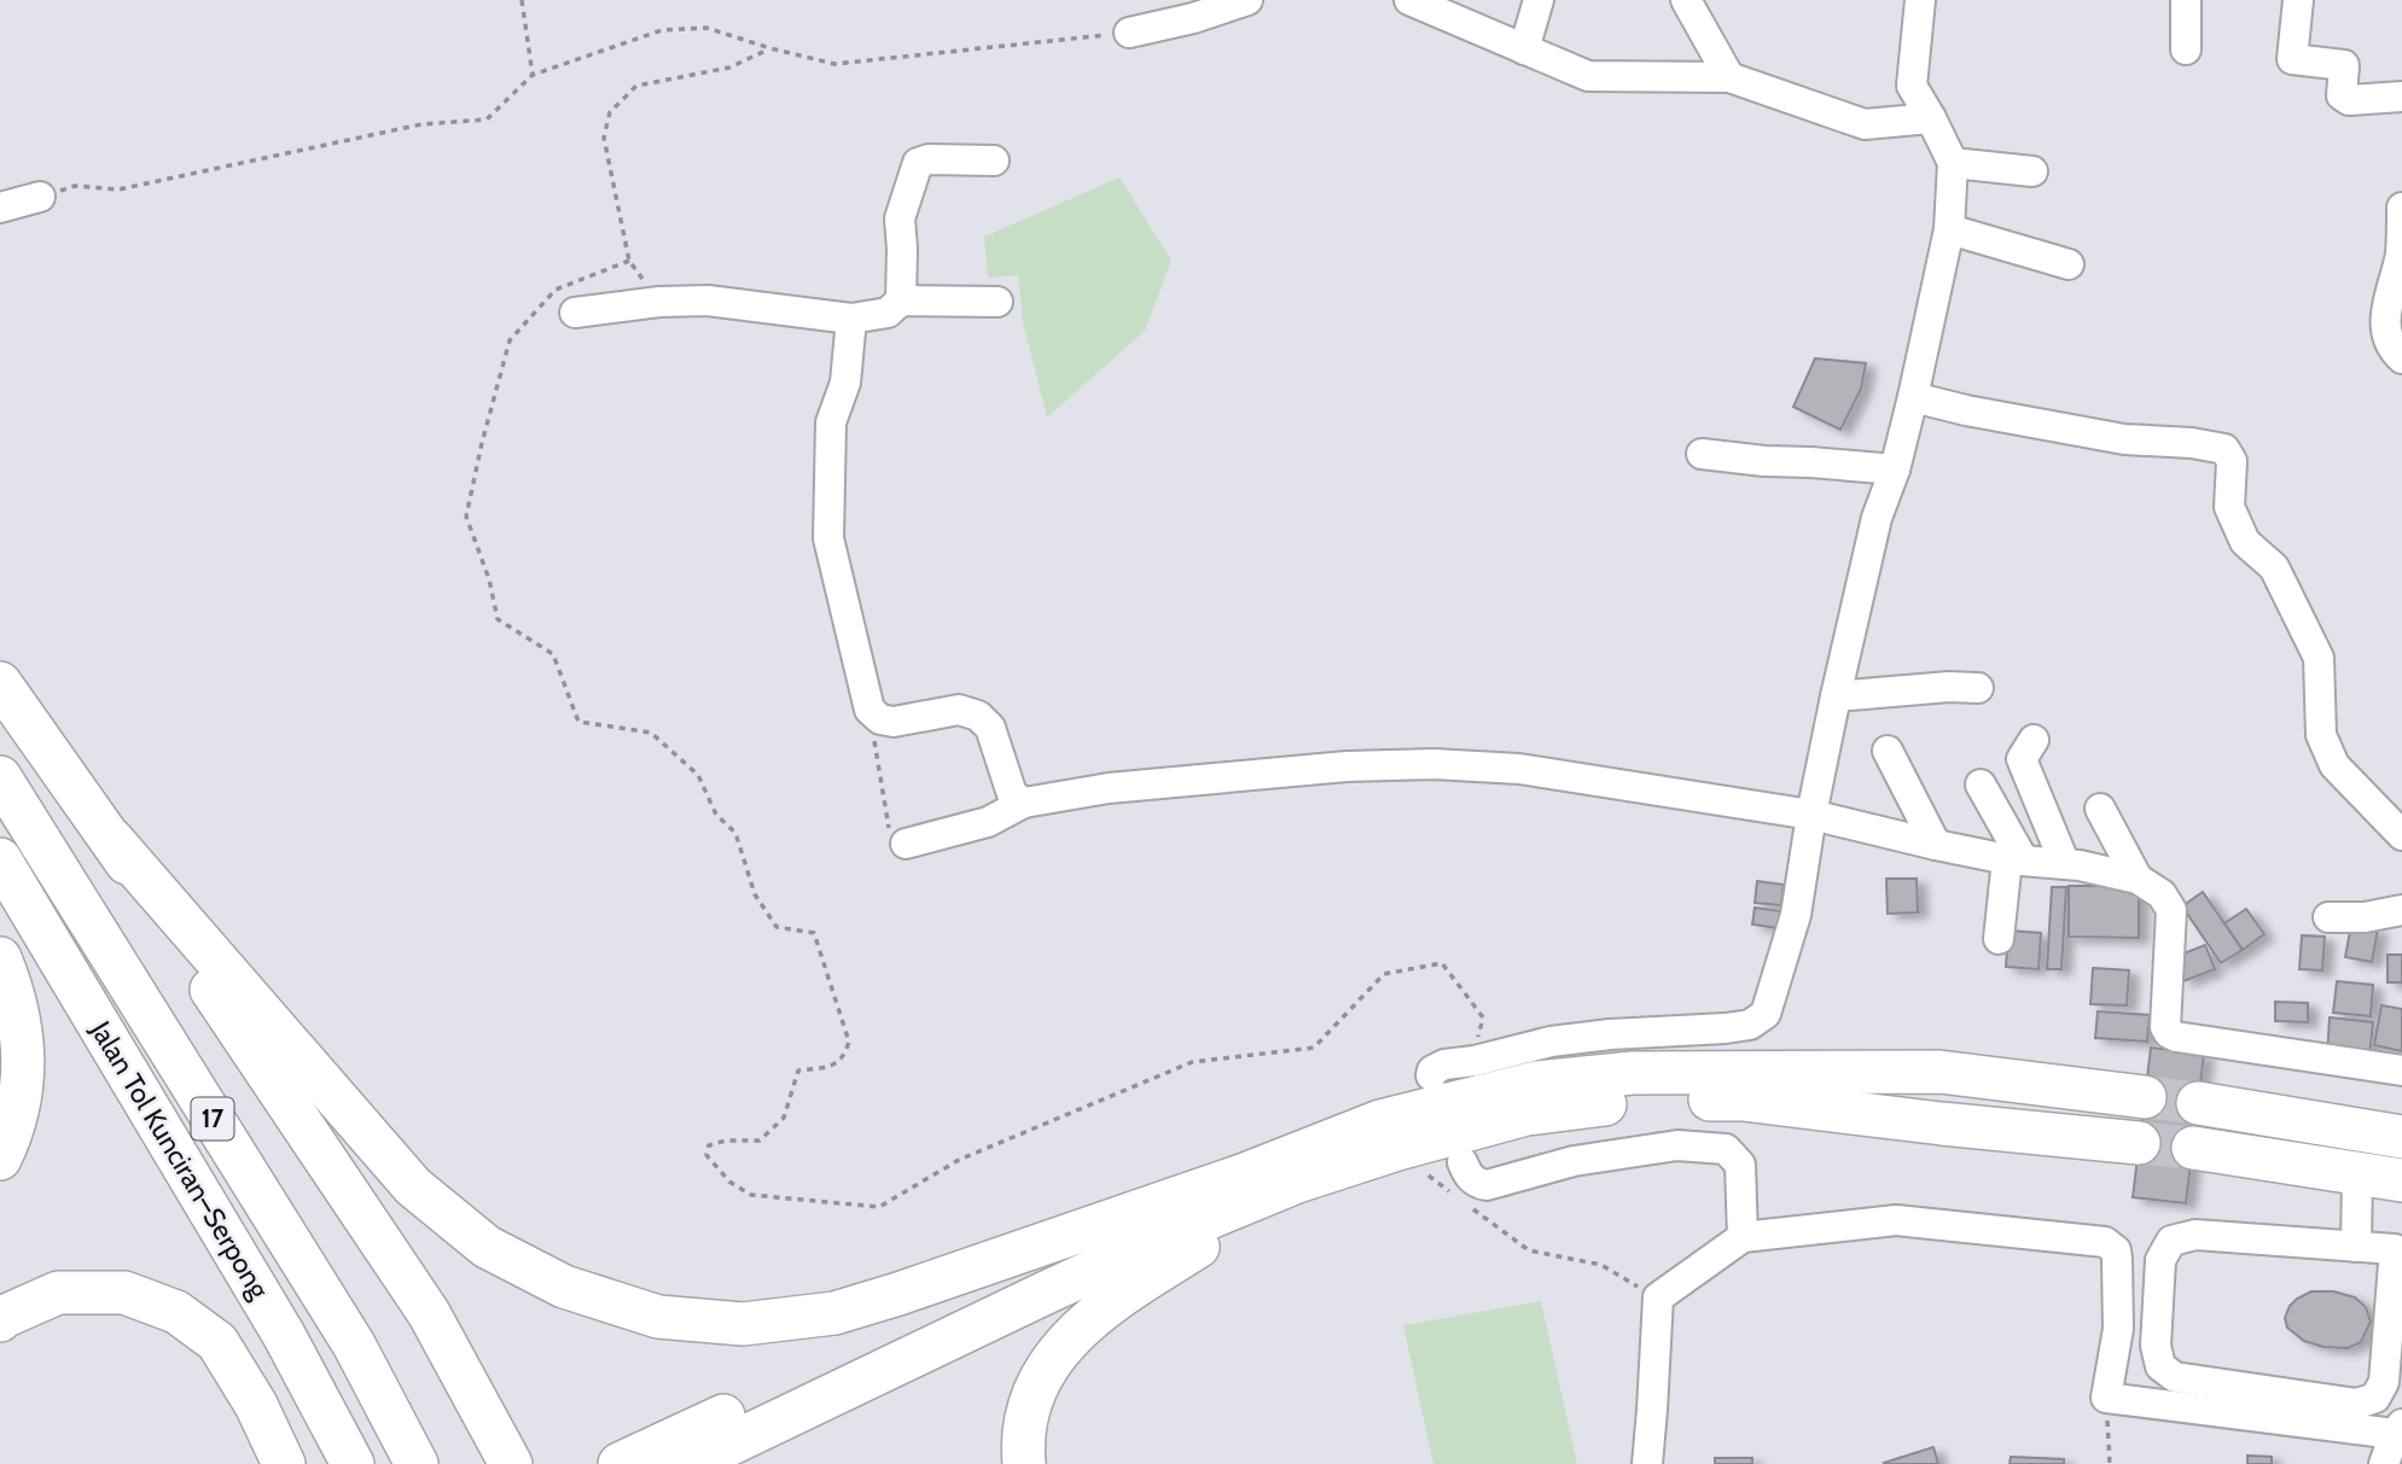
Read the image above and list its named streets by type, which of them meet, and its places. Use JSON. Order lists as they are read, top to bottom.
{
  "streets": {
    "highway": ["17", "Jalan Tol Kunciran–Serpong"]
  }
}
